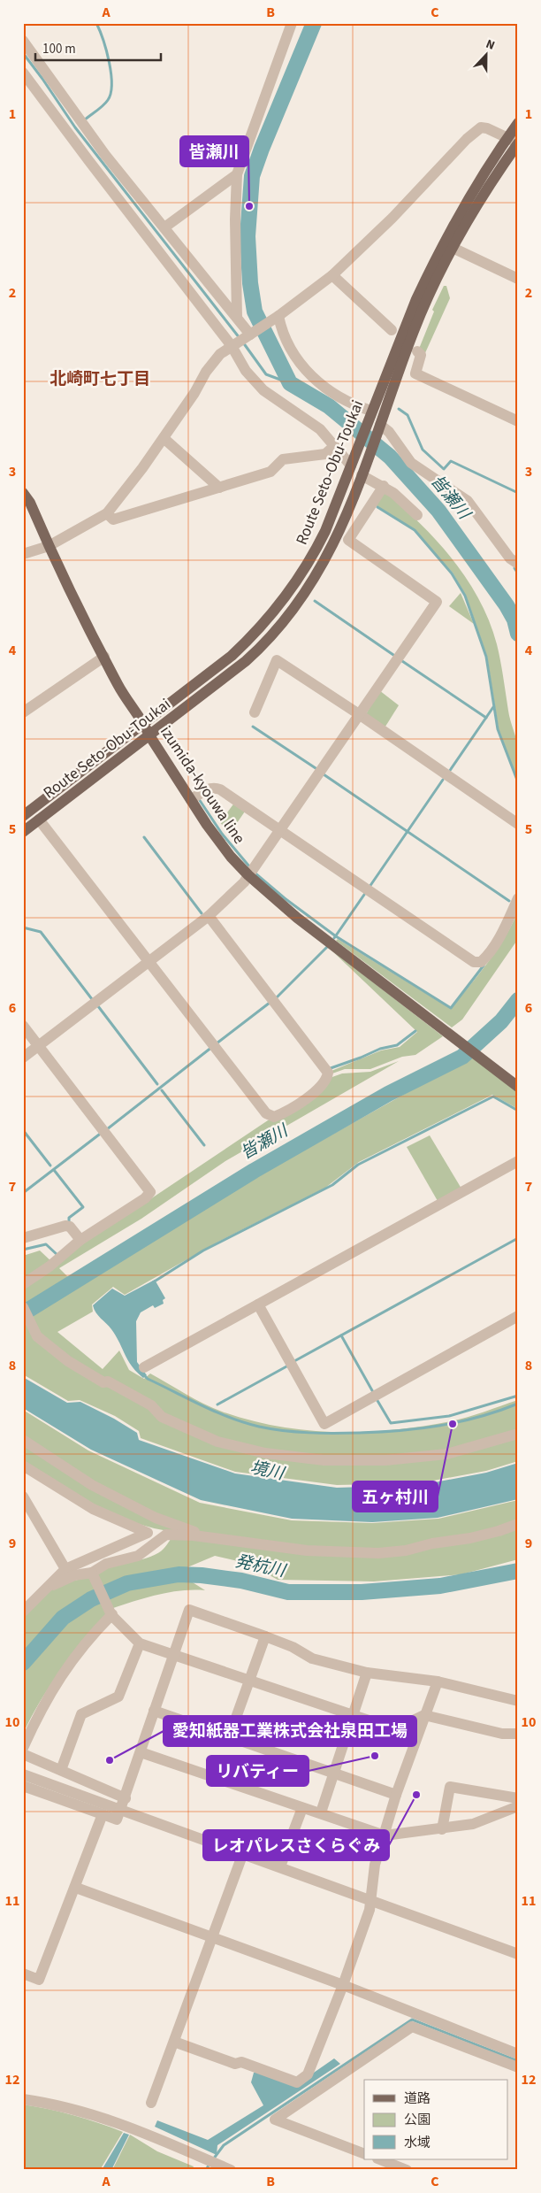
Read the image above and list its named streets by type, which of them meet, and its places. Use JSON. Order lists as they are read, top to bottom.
{
  "streets": {
    "main road": ["Route Seto-Obu-Toukai", "izumida-kyouwa line"]
  },
  "crossings": [
    ["Route Seto-Obu-Toukai", "izumida-kyouwa line"]
  ],
  "districts": ["北崎町七丁目"],
  "water": ["皆瀬川", "境川", "発杭川"],
  "places": [
    "皆瀬川",
    "五ヶ村川",
    "リバティー",
    "愛知紙器工業株式会社泉田工場",
    "レオパレスさくらぐみ"
  ],
  "legend": ["道路", "公園", "水域"],
  "scale_bar": "100 m",
  "north": "top",
  "grid": {
    "columns": ["A", "B", "C"],
    "rows": [
      "1",
      "2",
      "3",
      "4",
      "5",
      "6",
      "7",
      "8",
      "9",
      "10",
      "11",
      "12"
    ]
  }
}
